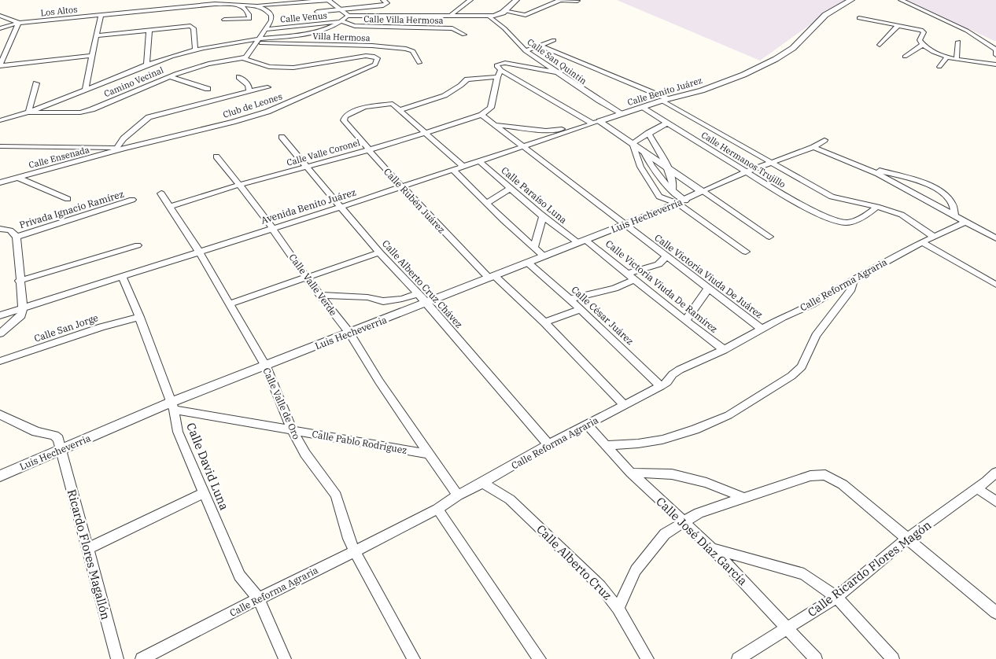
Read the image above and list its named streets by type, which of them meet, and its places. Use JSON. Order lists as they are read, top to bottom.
{
  "streets": {
    "street": [
      "Los Altos",
      "Calle Venus",
      "Calle Villa Hermosa",
      "Villa Hermosa",
      "Calle San Quintín",
      "Camino Vecinal",
      "Calle Benito Juárez",
      "Club de Leones",
      "Calle Valle Coronel",
      "Calle Ensenada",
      "Calle Hermanos Trujillo",
      "Calle Paraíso Luna",
      "Calle Rubén Juárez",
      "Avenida Benito Juárez",
      "Privada Ignacio Ramírez",
      "Luis Hecheverria",
      "Calle Victoria Viuda De Juárez",
      "Calle Alberto Cruz Chávez",
      "Calle Valle Verde",
      "Calle Reforma Agraria",
      "Calle Victoria Viuda De Ramírez",
      "Calle César Juárez",
      "Calle San Jorge",
      "Calle Valle de Oro",
      "Calle Pablo Rodríguez",
      "Calle David Luna",
      "Calle José Díaz García",
      "Ricardo Flores Magallón",
      "Calle Alberto Cruz",
      "Calle Ricardo Flores Magón"
    ]
  },
  "crossings": [
    ["Calle Venus", "Calle Villa Hermosa"],
    ["Calle Venus", "Camino Vecinal"],
    ["Calle Villa Hermosa", "Camino Vecinal"],
    ["Villa Hermosa", "Camino Vecinal"],
    ["Calle San Quintín", "Calle Benito Juárez"],
    ["Calle San Quintín", "Avenida Benito Juárez"],
    ["Camino Vecinal", "Club de Leones"],
    ["Calle Benito Juárez", "Calle Hermanos Trujillo"],
    ["Calle Benito Juárez", "Avenida Benito Juárez"],
    ["Club de Leones", "Calle Ensenada"],
    ["Calle Valle Coronel", "Calle Rubén Juárez"],
    ["Calle Valle Coronel", "Calle Victoria Viuda De Juárez"],
    ["Calle Valle Coronel", "Calle Alberto Cruz Chávez"],
    ["Calle Valle Coronel", "Calle Valle Verde"],
    ["Calle Valle Coronel", "Calle Valle de Oro"],
    ["Calle Paraíso Luna", "Avenida Benito Juárez"],
    ["Calle Paraíso Luna", "Luis Hecheverria"],
    ["Calle Paraíso Luna", "Calle Victoria Viuda De Ramírez"],
    ["Calle Rubén Juárez", "Avenida Benito Juárez"],
    ["Calle Rubén Juárez", "Luis Hecheverria"],
    ["Calle Rubén Juárez", "Calle Reforma Agraria"],
    ["Avenida Benito Juárez", "Calle Victoria Viuda De Juárez"],
    ["Avenida Benito Juárez", "Calle Alberto Cruz Chávez"],
    ["Avenida Benito Juárez", "Calle Valle Verde"],
    ["Avenida Benito Juárez", "Calle Valle de Oro"],
    ["Avenida Benito Juárez", "Calle David Luna"],
    ["Luis Hecheverria", "Calle Victoria Viuda De Juárez"],
    ["Luis Hecheverria", "Calle Alberto Cruz Chávez"],
    ["Luis Hecheverria", "Calle Valle Verde"],
    ["Luis Hecheverria", "Calle Victoria Viuda De Ramírez"],
    ["Luis Hecheverria", "Calle César Juárez"],
    ["Luis Hecheverria", "Calle Valle de Oro"],
    ["Luis Hecheverria", "Calle Pablo Rodríguez"],
    ["Luis Hecheverria", "Calle David Luna"],
    ["Luis Hecheverria", "Ricardo Flores Magallón"],
    ["Calle Victoria Viuda De Juárez", "Calle Reforma Agraria"],
    ["Calle Alberto Cruz Chávez", "Calle Reforma Agraria"],
    ["Calle Valle Verde", "Calle Reforma Agraria"],
    ["Calle Valle Verde", "Calle Pablo Rodríguez"],
    ["Calle Reforma Agraria", "Calle Victoria Viuda De Ramírez"],
    ["Calle Reforma Agraria", "Calle César Juárez"],
    ["Calle Reforma Agraria", "Calle Valle de Oro"],
    ["Calle Reforma Agraria", "Calle David Luna"],
    ["Calle Reforma Agraria", "Calle José Díaz García"],
    ["Calle Reforma Agraria", "Calle Alberto Cruz"],
    ["Calle San Jorge", "Calle David Luna"],
    ["Calle Valle de Oro", "Calle Pablo Rodríguez"],
    ["Calle Pablo Rodríguez", "Calle David Luna"],
    ["Calle José Díaz García", "Calle Ricardo Flores Magón"]
  ]
}
